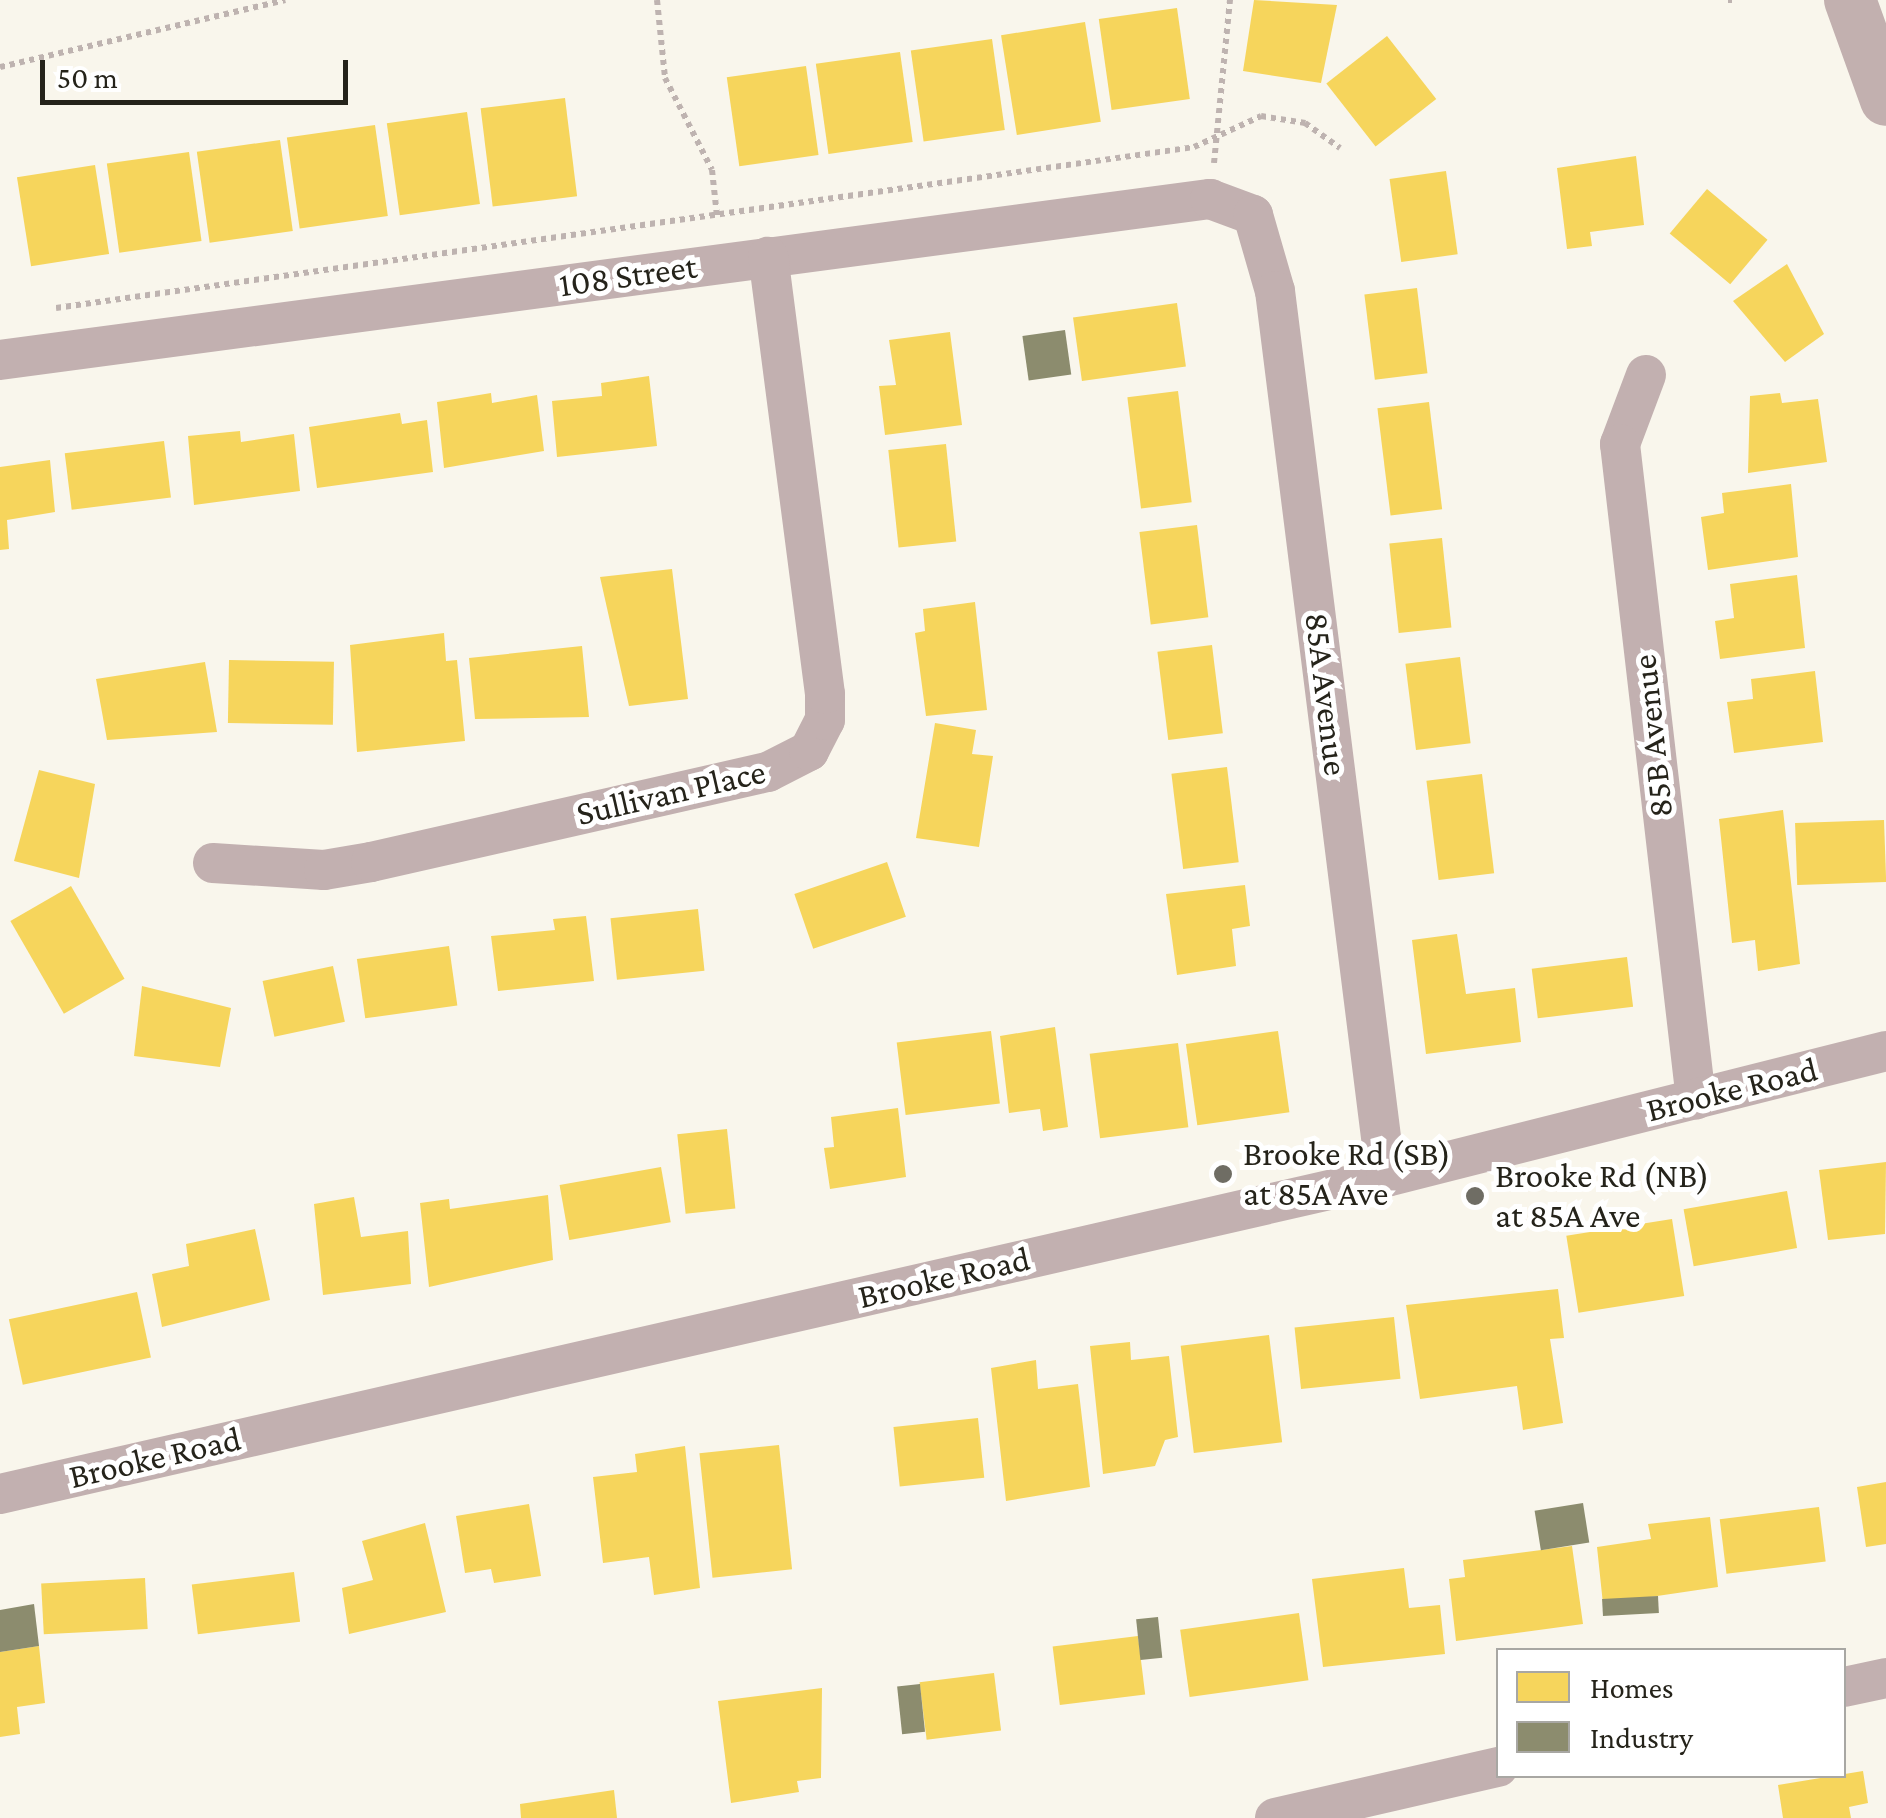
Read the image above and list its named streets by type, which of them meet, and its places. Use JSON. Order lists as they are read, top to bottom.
{
  "streets": {
    "street": [
      "108 Street",
      "85A Avenue",
      "85B Avenue",
      "Sullivan Place",
      "Brooke Road"
    ]
  },
  "crossings": [
    ["108 Street", "85A Avenue"],
    ["108 Street", "Sullivan Place"],
    ["85A Avenue", "Brooke Road"],
    ["85B Avenue", "Brooke Road"]
  ],
  "places": ["Brooke Rd (SB) at 85A Ave", "Brooke Rd (NB) at 85A Ave"],
  "legend": ["Homes", "Industry"],
  "scale_bar": "50 m"
}
